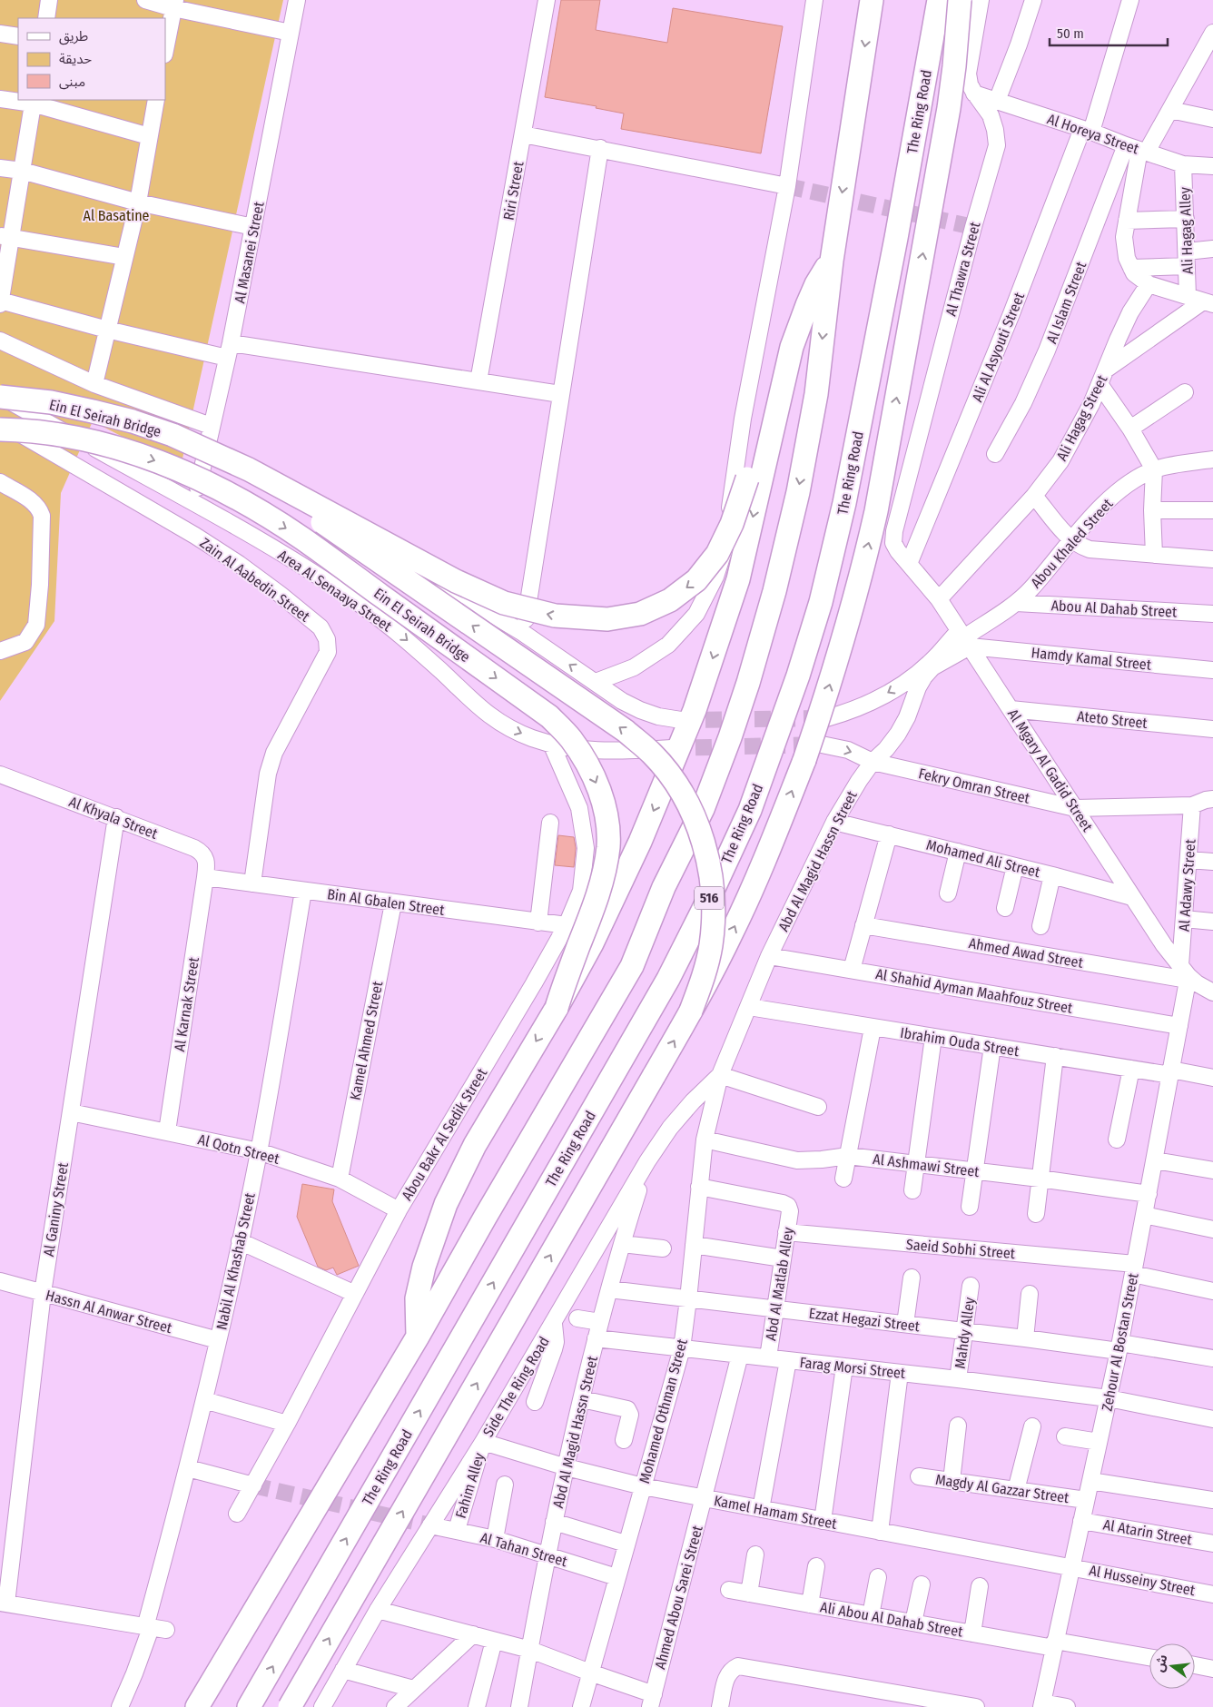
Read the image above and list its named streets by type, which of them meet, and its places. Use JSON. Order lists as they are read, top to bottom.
{
  "streets": {
    "highway": ["The Ring Road", "Ein El Seirah Bridge", "516"],
    "street": [
      "Al Horeya Street",
      "Riri Street",
      "Ali Hagag Alley",
      "Al Masanei Street",
      "Al Thawra Street",
      "Al Islam Street",
      "Ali Al Asyouti Street",
      "Ali Hagag Street",
      "Abou Khaled Street",
      "Zain Al Aabedin Street",
      "Area Al Senaaya Street",
      "Abou Al Dahab Street",
      "Hamdy Kamal Street",
      "Ateto Street",
      "Al Mgary Al Gadid Street",
      "Fekry Omran Street",
      "Al Khyala Street",
      "Mohamed Ali Street",
      "Abd Al Magid Hassn Street",
      "Al Adawy Street",
      "Bin Al Gbalen Street",
      "Ahmed Awad Street",
      "Al Shahid Ayman Maahfouz Street",
      "Al Karnak Street",
      "Kamel Ahmed Street",
      "Ibrahim Ouda Street",
      "Abou Bakr Al Sedik Street",
      "Al Qotn Street",
      "Al Ashmawi Street",
      "Al Ganiny Street",
      "Saeid Sobhi Street",
      "Nabil Al Khashab Street",
      "Abd Al Matlab Alley",
      "Hassn Al Anwar Street",
      "Ezzat Hegazi Street",
      "Mahdy Alley",
      "Zehour Al Bostan Street",
      "Farag Morsi Street",
      "Side The Ring Road",
      "Mohamed Othman Street",
      "Fahim Alley",
      "Magdy Al Gazzar Street",
      "Kamel Hamam Street",
      "Al Atarin Street",
      "Al Tahan Street",
      "Al Husseiny Street",
      "Ahmed Abou Sarei Street",
      "Ali Abou Al Dahab Street"
    ]
  },
  "crossings": [
    ["Al Horeya Street", "Ali Hagag Alley"],
    ["Al Horeya Street", "Al Thawra Street"],
    ["Al Horeya Street", "Al Islam Street"],
    ["Al Horeya Street", "Ali Al Asyouti Street"],
    ["Al Masanei Street", "Area Al Senaaya Street"],
    ["Al Thawra Street", "Al Mgary Al Gadid Street"],
    ["Ali Al Asyouti Street", "Al Mgary Al Gadid Street"],
    ["Ein El Seirah Bridge", "Area Al Senaaya Street"],
    ["Ali Hagag Street", "Al Mgary Al Gadid Street"],
    ["Abou Khaled Street", "Abou Al Dahab Street"],
    ["Abou Khaled Street", "Hamdy Kamal Street"],
    ["Abou Khaled Street", "Al Mgary Al Gadid Street"],
    ["Abou Khaled Street", "Abd Al Magid Hassn Street"],
    ["Zain Al Aabedin Street", "Bin Al Gbalen Street"],
    ["Area Al Senaaya Street", "Abou Bakr Al Sedik Street"],
    ["Hamdy Kamal Street", "Al Mgary Al Gadid Street"],
    ["Hamdy Kamal Street", "Abd Al Magid Hassn Street"],
    ["Ateto Street", "Al Mgary Al Gadid Street"],
    ["Al Mgary Al Gadid Street", "Fekry Omran Street"],
    ["Al Mgary Al Gadid Street", "Mohamed Ali Street"],
    ["Al Mgary Al Gadid Street", "Abd Al Magid Hassn Street"],
    ["Al Mgary Al Gadid Street", "Al Adawy Street"],
    ["Al Mgary Al Gadid Street", "Ahmed Awad Street"],
    ["Al Mgary Al Gadid Street", "Zehour Al Bostan Street"],
    ["Fekry Omran Street", "Abd Al Magid Hassn Street"],
    ["Fekry Omran Street", "Al Adawy Street"],
    ["Al Khyala Street", "Bin Al Gbalen Street"],
    ["Al Khyala Street", "Al Karnak Street"],
    ["Al Khyala Street", "Al Ganiny Street"],
    ["Mohamed Ali Street", "Abd Al Magid Hassn Street"],
    ["Abd Al Magid Hassn Street", "Al Shahid Ayman Maahfouz Street"],
    ["Abd Al Magid Hassn Street", "Ibrahim Ouda Street"],
    ["Abd Al Magid Hassn Street", "Ezzat Hegazi Street"],
    ["Abd Al Magid Hassn Street", "Farag Morsi Street"],
    ["Abd Al Magid Hassn Street", "Side The Ring Road"],
    ["Abd Al Magid Hassn Street", "Mohamed Othman Street"],
    ["Abd Al Magid Hassn Street", "Kamel Hamam Street"],
    ["Abd Al Magid Hassn Street", "Al Tahan Street"],
    ["Al Adawy Street", "Ahmed Awad Street"],
    ["Al Adawy Street", "Zehour Al Bostan Street"],
    ["Bin Al Gbalen Street", "Al Karnak Street"],
    ["Bin Al Gbalen Street", "Kamel Ahmed Street"],
    ["Bin Al Gbalen Street", "Abou Bakr Al Sedik Street"],
    ["Bin Al Gbalen Street", "Nabil Al Khashab Street"],
    ["Ahmed Awad Street", "Zehour Al Bostan Street"],
    ["Al Shahid Ayman Maahfouz Street", "Zehour Al Bostan Street"],
    ["Al Karnak Street", "Al Qotn Street"],
    ["Kamel Ahmed Street", "Al Qotn Street"],
    ["Ibrahim Ouda Street", "Zehour Al Bostan Street"],
    ["Ibrahim Ouda Street", "Mohamed Othman Street"],
    ["Abou Bakr Al Sedik Street", "Al Qotn Street"],
    ["Al Qotn Street", "Al Ganiny Street"],
    ["Al Qotn Street", "Nabil Al Khashab Street"],
    ["Al Ashmawi Street", "Zehour Al Bostan Street"],
    ["Al Ashmawi Street", "Mohamed Othman Street"],
    ["Al Ganiny Street", "Hassn Al Anwar Street"],
    ["Saeid Sobhi Street", "Abd Al Matlab Alley"],
    ["Saeid Sobhi Street", "Zehour Al Bostan Street"],
    ["Nabil Al Khashab Street", "Hassn Al Anwar Street"],
    ["Abd Al Matlab Alley", "Ezzat Hegazi Street"],
    ["Abd Al Matlab Alley", "Farag Morsi Street"],
    ["Abd Al Matlab Alley", "Mohamed Othman Street"],
    ["Ezzat Hegazi Street", "Mahdy Alley"],
    ["Ezzat Hegazi Street", "Zehour Al Bostan Street"],
    ["Ezzat Hegazi Street", "Mohamed Othman Street"],
    ["Mahdy Alley", "Farag Morsi Street"],
    ["Zehour Al Bostan Street", "Farag Morsi Street"],
    ["Zehour Al Bostan Street", "Magdy Al Gazzar Street"],
    ["Zehour Al Bostan Street", "Kamel Hamam Street"],
    ["Zehour Al Bostan Street", "Al Atarin Street"],
    ["Zehour Al Bostan Street", "Al Husseiny Street"],
    ["Zehour Al Bostan Street", "Ali Abou Al Dahab Street"],
    ["Farag Morsi Street", "Mohamed Othman Street"],
    ["Farag Morsi Street", "Ahmed Abou Sarei Street"],
    ["Side The Ring Road", "Mohamed Othman Street"],
    ["Side The Ring Road", "Fahim Alley"],
    ["Side The Ring Road", "Kamel Hamam Street"],
    ["Side The Ring Road", "Al Tahan Street"],
    ["Mohamed Othman Street", "Kamel Hamam Street"],
    ["Mohamed Othman Street", "Al Tahan Street"],
    ["Fahim Alley", "Kamel Hamam Street"],
    ["Fahim Alley", "Al Tahan Street"],
    ["Kamel Hamam Street", "Al Husseiny Street"],
    ["Kamel Hamam Street", "Ahmed Abou Sarei Street"]
  ],
  "parks": ["Al Basatine"],
  "legend": ["طريق", "حديقة", "مبنى"],
  "scale_bar": "50 m",
  "north": "left"
}
